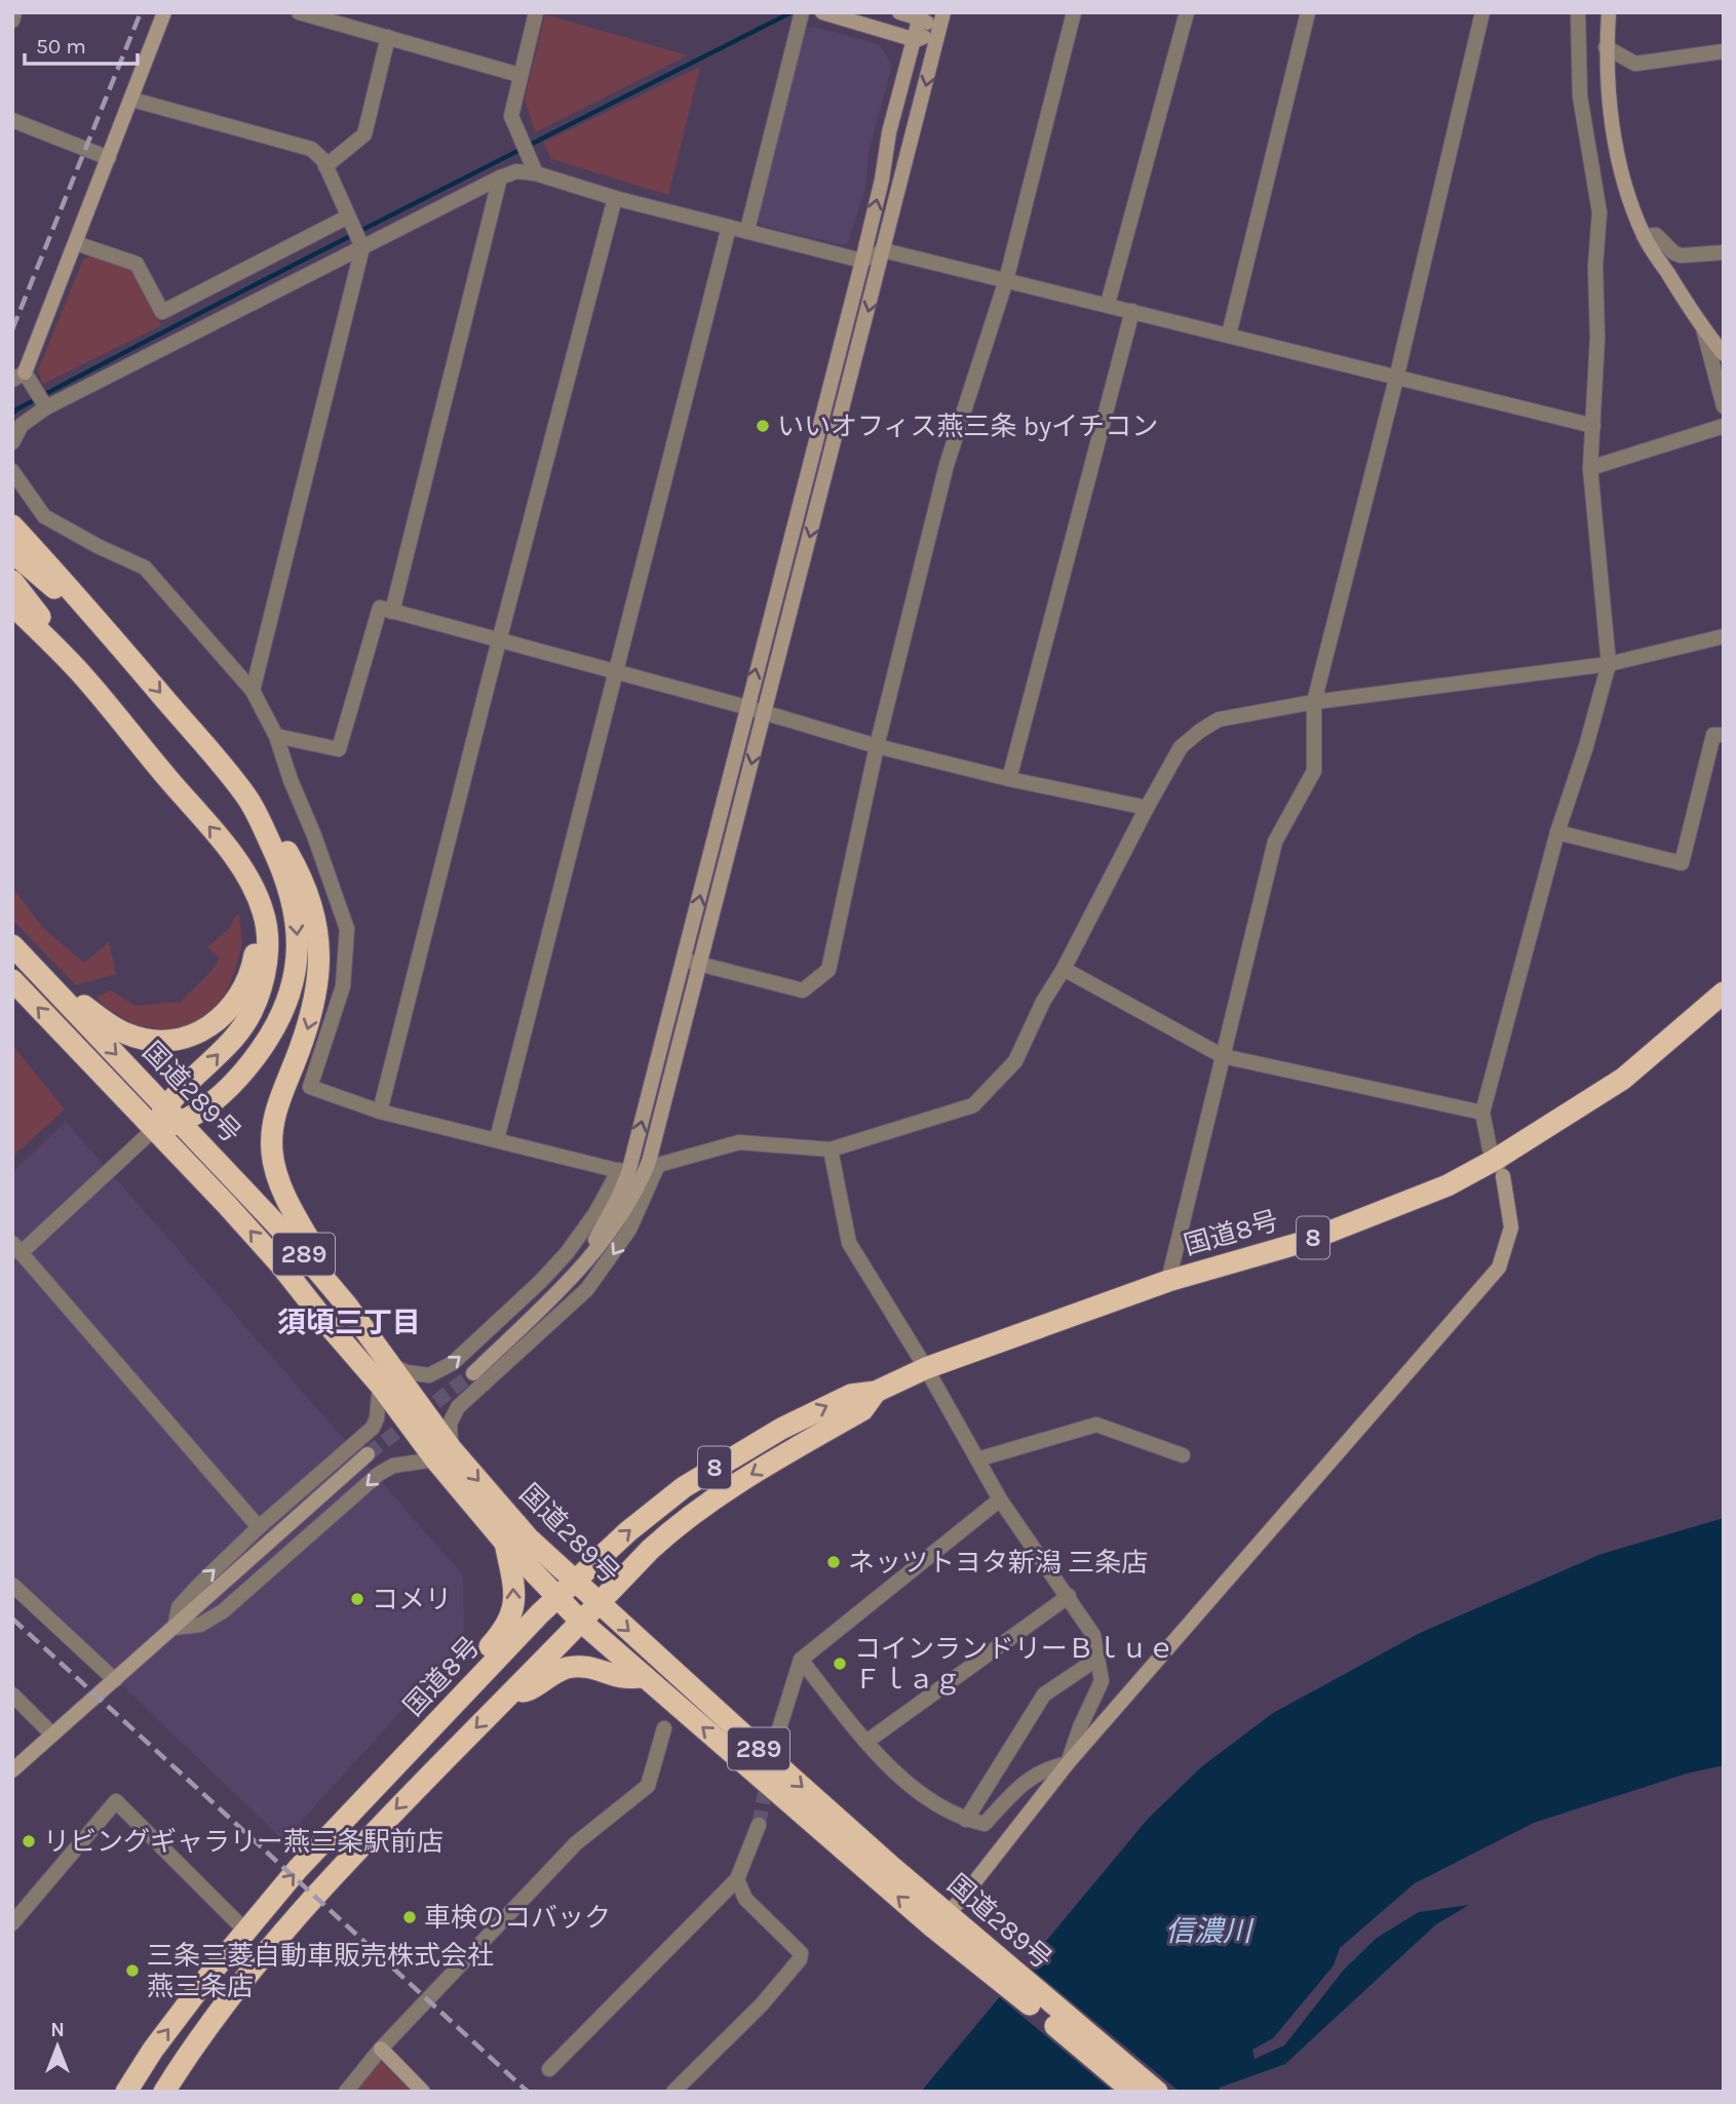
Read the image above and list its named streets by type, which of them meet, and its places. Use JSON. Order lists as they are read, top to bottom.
{
  "streets": {
    "highway": [
      "国道289号",
      "国道8号",
      "8",
      "289"
    ]
  },
  "crossings": [
    ["国道289号", "国道8号"]
  ],
  "districts": ["須頃三丁目"],
  "water": ["信濃川"],
  "places": [
    "いいオフィス燕三条 byイチコン",
    "ネッツトヨタ新潟 三条店",
    "コメリ",
    "コインランドリーＢｌｕｅ Ｆｌａｇ",
    "リビングギャラリー燕三条駅前店",
    "車検のコバック",
    "三条三菱自動車販売株式会社 燕三条店"
  ],
  "scale_bar": "50 m",
  "north": "top"
}
